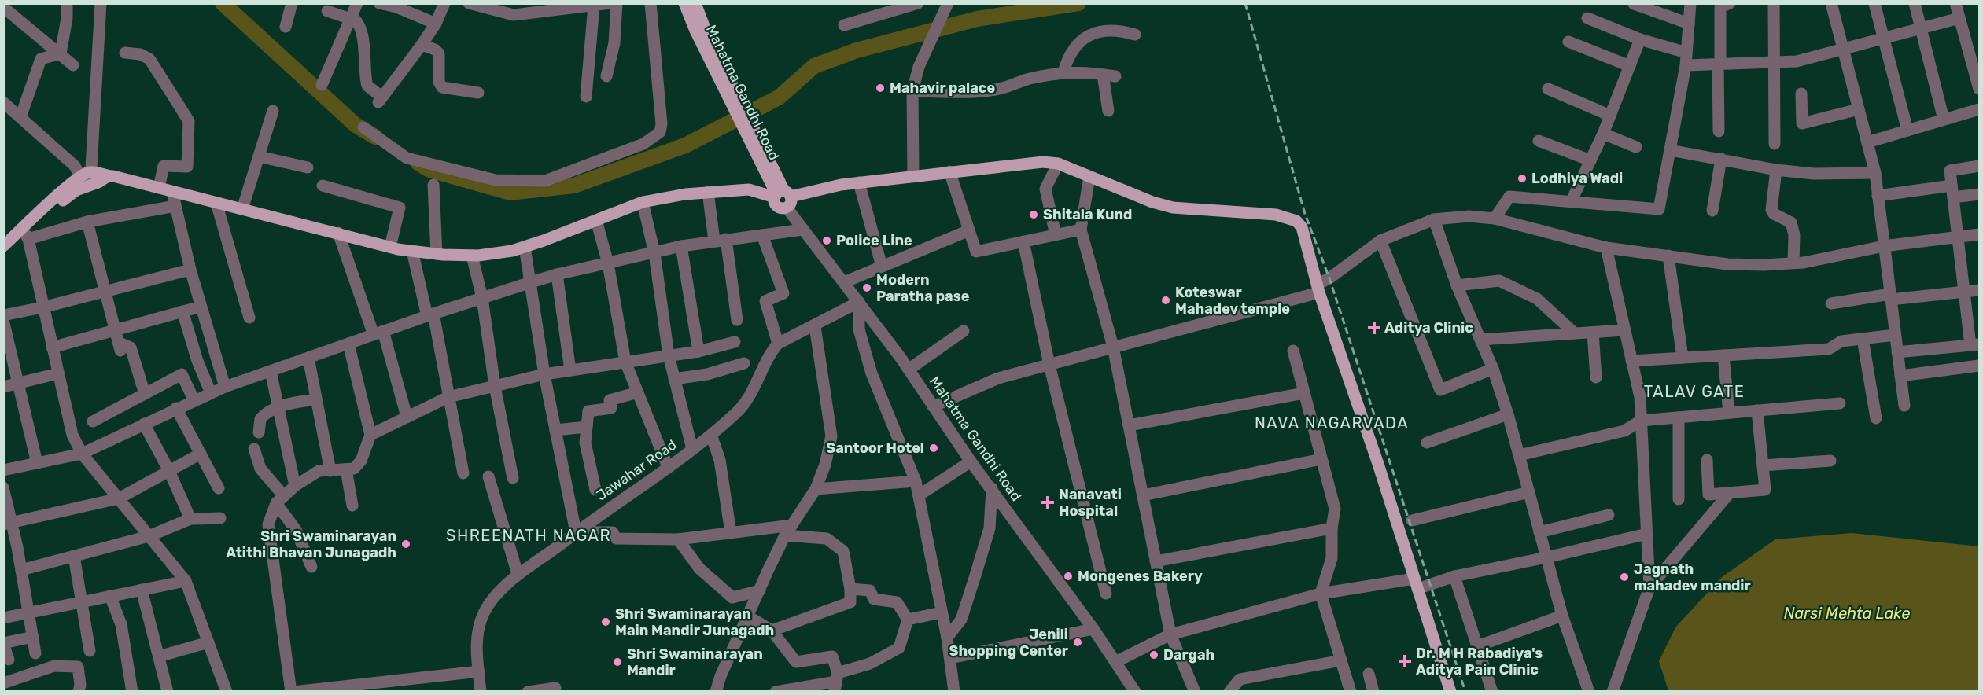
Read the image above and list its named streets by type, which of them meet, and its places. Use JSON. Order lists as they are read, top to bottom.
{
  "streets": {
    "main road": ["Mahatma Gandhi Road"],
    "street": ["Jawahar Road"]
  },
  "districts": ["TALAV GATE", "NAVA NAGARVADA", "SHREENATH NAGAR"],
  "water": ["Narsi Mehta Lake"],
  "places": {
    "other": [
      "Mahavir palace",
      "Lodhiya Wadi",
      "Shitala Kund",
      "Police Line",
      "Modern Paratha pase",
      "Koteswar Mahadev temple",
      "Santoor Hotel",
      "Shri Swaminarayan Atithi Bhavan Junagadh",
      "Mongenes Bakery",
      "Jagnath mahadev mandir",
      "Shri Swaminarayan Main Mandir Junagadh",
      "Jenili Shopping Center",
      "Dargah",
      "Shri Swaminarayan Mandir"
    ],
    "health": ["Aditya Clinic", "Nanavati Hospital", "Dr. M H Rabadiya's Aditya Pain Clinic"]
  }
}
